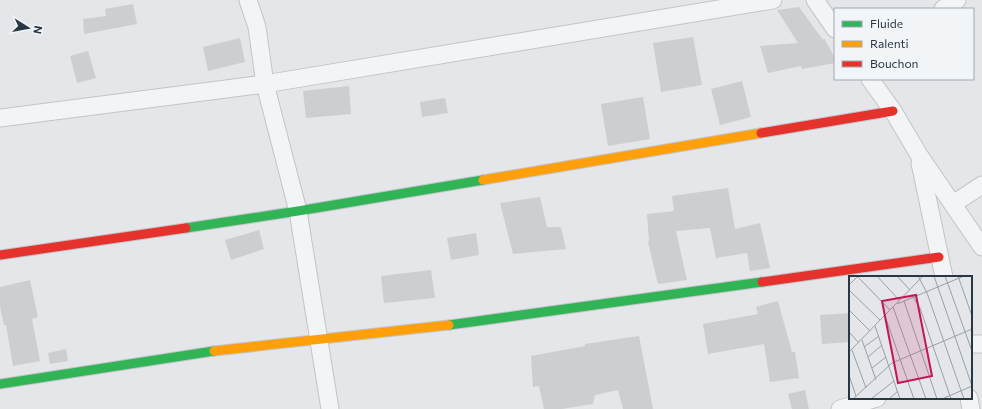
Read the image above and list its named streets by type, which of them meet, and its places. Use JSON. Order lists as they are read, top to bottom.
{
  "legend": ["Fluide", "Ralenti", "Bouchon"],
  "north": "right"
}
